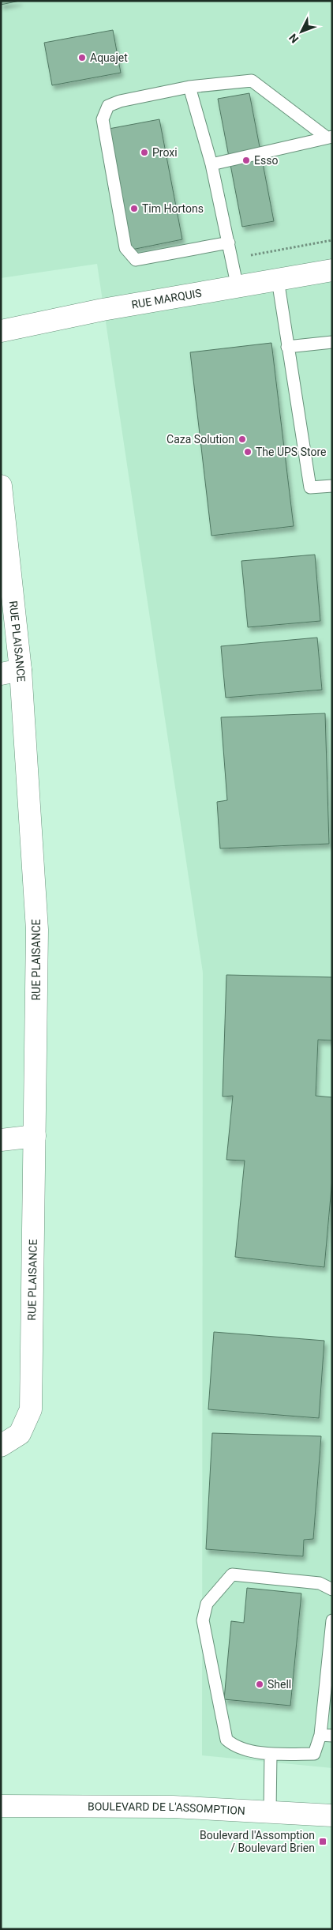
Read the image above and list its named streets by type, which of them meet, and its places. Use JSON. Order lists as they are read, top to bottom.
{
  "streets": {
    "street": ["RUE MARQUIS", "RUE PLAISANCE", "BOULEVARD DE L'ASSOMPTION"]
  },
  "places": {
    "other": [
      "Aquajet",
      "Proxi",
      "Esso",
      "Tim Hortons",
      "Caza Solution",
      "The UPS Store",
      "Shell"
    ],
    "transit": ["Boulevard l'Assomption / Boulevard Brien"]
  },
  "north": "bottom left"
}
